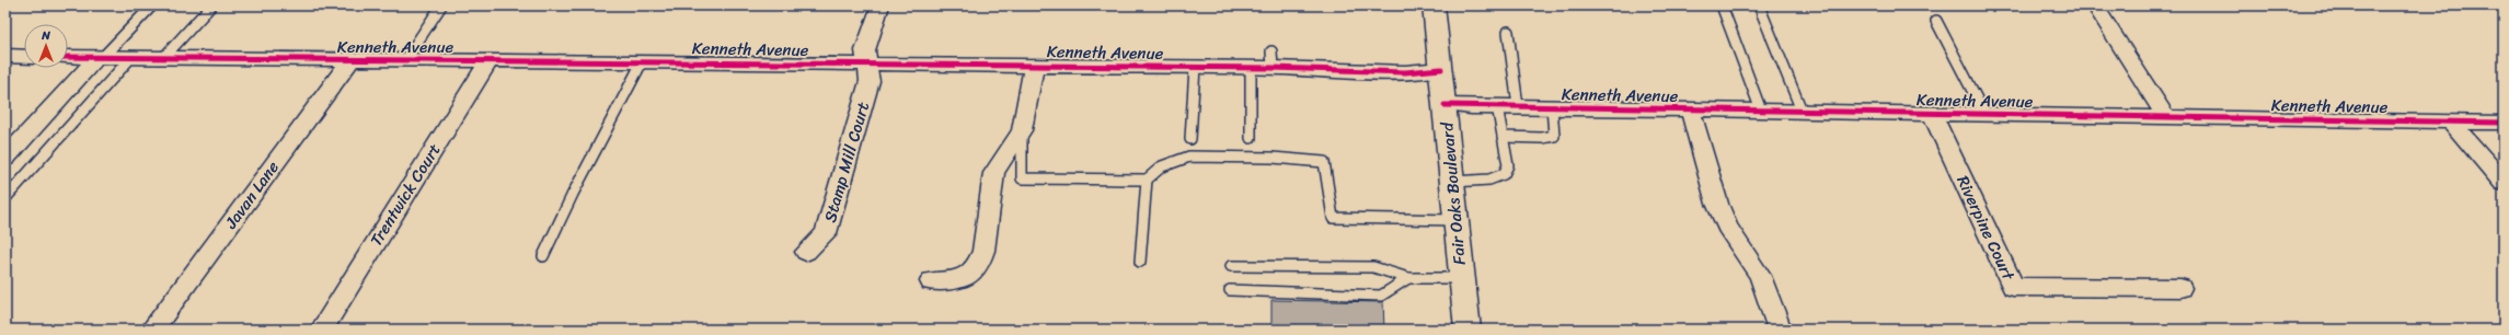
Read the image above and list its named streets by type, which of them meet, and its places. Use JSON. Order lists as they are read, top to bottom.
{
  "streets": {
    "main road": ["Fair Oaks Boulevard"],
    "street": [
      "Kenneth Avenue",
      "Stamp Mill Court",
      "Javan Lane",
      "Trentwick Court",
      "Riverpine Court"
    ]
  },
  "crossings": [
    ["Kenneth Avenue", "Stamp Mill Court"],
    ["Kenneth Avenue", "Fair Oaks Boulevard"],
    ["Kenneth Avenue", "Javan Lane"],
    ["Kenneth Avenue", "Trentwick Court"],
    ["Kenneth Avenue", "Riverpine Court"]
  ],
  "north": "top"
}
